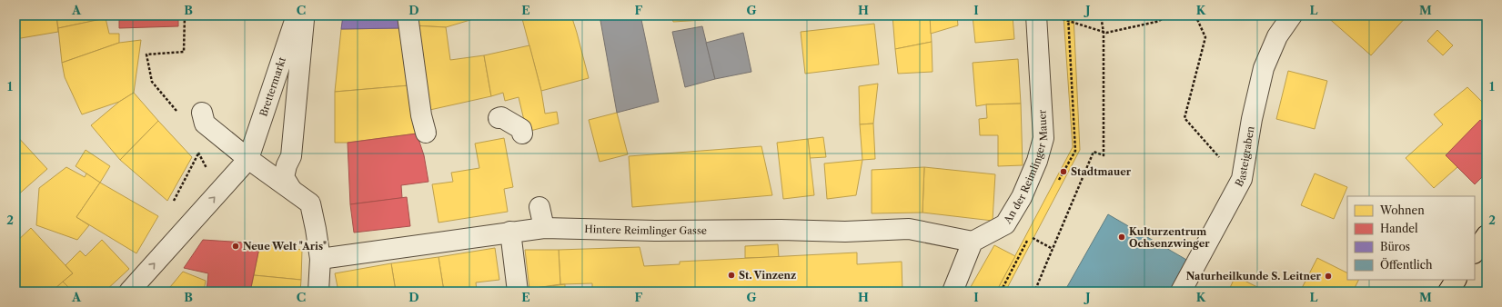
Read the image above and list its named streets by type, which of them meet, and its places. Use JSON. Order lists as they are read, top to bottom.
{
  "streets": {
    "street": [
      "Brettermarkt",
      "Basteigraben",
      "An der Reimlinger Mauer",
      "Hintere Reimlinger Gasse"
    ]
  },
  "crossings": [
    ["An der Reimlinger Mauer", "Hintere Reimlinger Gasse"]
  ],
  "one_way": ["Brettermarkt"],
  "places": [
    "Stadtmauer",
    "Kulturzentrum Ochsenzwinger",
    "Neue Welt \"Aris\"",
    "St. Vinzenz",
    "Naturheilkunde S. Leitner"
  ],
  "legend": [
    "Wohnen",
    "Handel",
    "Büros",
    "Öffentlich"
  ],
  "grid": {
    "columns": [
      "A",
      "B",
      "C",
      "D",
      "E",
      "F",
      "G",
      "H",
      "I",
      "J",
      "K",
      "L",
      "M"
    ],
    "rows": ["1", "2"]
  }
}
